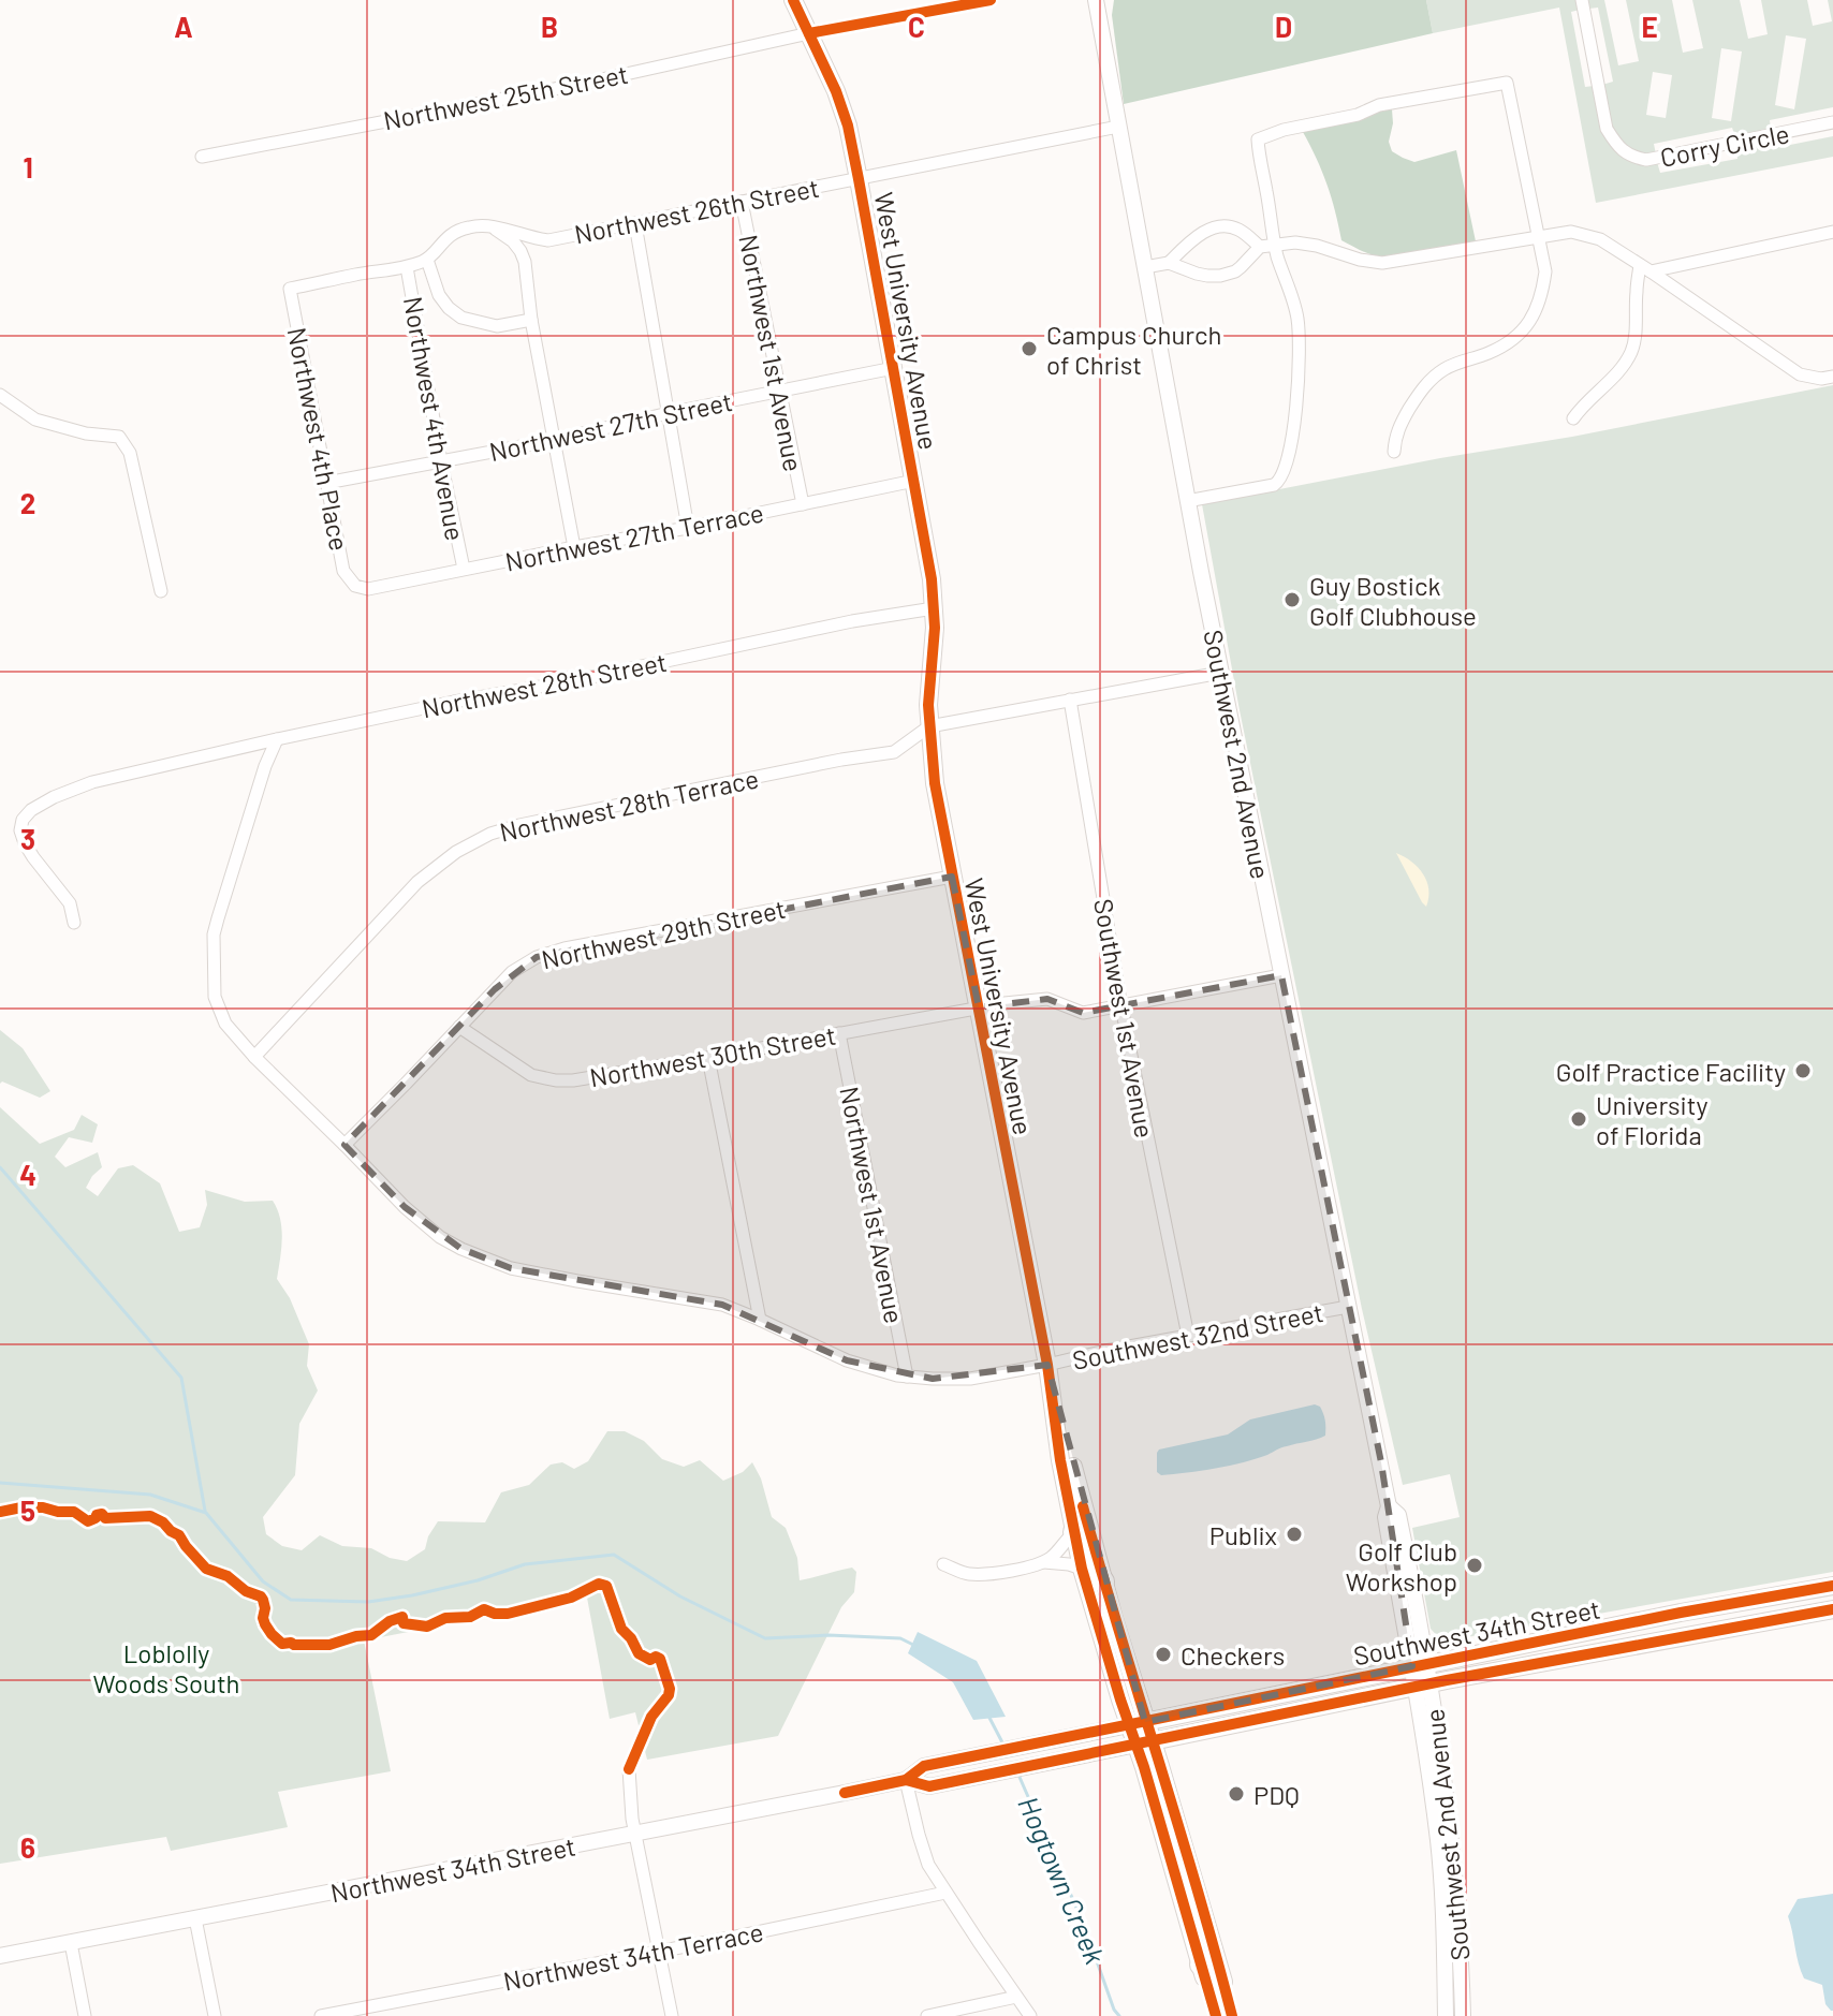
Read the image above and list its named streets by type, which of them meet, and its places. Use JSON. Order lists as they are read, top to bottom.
{
  "streets": {
    "main road": [
      "West University Avenue",
      "Southwest 2nd Avenue",
      "Southwest 34th Street",
      "Northwest 34th Street"
    ],
    "street": [
      "Northwest 25th Street",
      "Corry Circle",
      "Northwest 26th Street",
      "Northwest 1st Avenue",
      "Northwest 4th Avenue",
      "Northwest 27th Street",
      "Northwest 4th Place",
      "Northwest 27th Terrace",
      "Northwest 28th Street",
      "Northwest 28th Terrace",
      "Northwest 29th Street",
      "Southwest 1st Avenue",
      "Northwest 30th Street",
      "Southwest 32nd Street",
      "Northwest 34th Terrace"
    ]
  },
  "crossings": [
    ["Northwest 25th Street", "West University Avenue"],
    ["Northwest 26th Street", "West University Avenue"],
    ["Northwest 26th Street", "Northwest 1st Avenue"],
    ["Northwest 26th Street", "Northwest 4th Avenue"],
    ["Northwest 26th Street", "Northwest 4th Place"],
    ["Northwest 26th Street", "Southwest 2nd Avenue"],
    ["West University Avenue", "Northwest 27th Street"],
    ["West University Avenue", "Northwest 27th Terrace"],
    ["West University Avenue", "Northwest 28th Street"],
    ["West University Avenue", "Northwest 28th Terrace"],
    ["West University Avenue", "Northwest 29th Street"],
    ["West University Avenue", "Northwest 30th Street"],
    ["West University Avenue", "Southwest 32nd Street"],
    ["West University Avenue", "Southwest 34th Street"],
    ["West University Avenue", "Northwest 34th Street"],
    ["Northwest 1st Avenue", "Northwest 27th Street"],
    ["Northwest 1st Avenue", "Northwest 27th Terrace"],
    ["Northwest 1st Avenue", "Northwest 30th Street"],
    ["Northwest 1st Avenue", "Southwest 32nd Street"],
    ["Northwest 4th Avenue", "Northwest 27th Street"],
    ["Northwest 4th Avenue", "Northwest 27th Terrace"],
    ["Northwest 27th Street", "Northwest 4th Place"],
    ["Northwest 4th Place", "Northwest 27th Terrace"],
    ["Northwest 28th Street", "Southwest 32nd Street"],
    ["Southwest 2nd Avenue", "Northwest 30th Street"],
    ["Southwest 2nd Avenue", "Southwest 32nd Street"],
    ["Southwest 2nd Avenue", "Southwest 34th Street"],
    ["Northwest 28th Terrace", "Southwest 32nd Street"],
    ["Northwest 29th Street", "Northwest 30th Street"],
    ["Northwest 29th Street", "Southwest 32nd Street"],
    ["Southwest 1st Avenue", "Northwest 30th Street"],
    ["Southwest 1st Avenue", "Southwest 32nd Street"],
    ["Southwest 34th Street", "Northwest 34th Street"]
  ],
  "water": ["Hogtown Creek"],
  "parks": ["Loblolly Woods South"],
  "places": [
    "Campus Church of Christ",
    "Guy Bostick Golf Clubhouse",
    "Golf Practice Facility",
    "University of Florida",
    "Publix",
    "Golf Club Workshop",
    "Checkers",
    "PDQ"
  ],
  "grid": {
    "columns": [
      "A",
      "B",
      "C",
      "D",
      "E"
    ],
    "rows": [
      "1",
      "2",
      "3",
      "4",
      "5",
      "6"
    ]
  }
}
